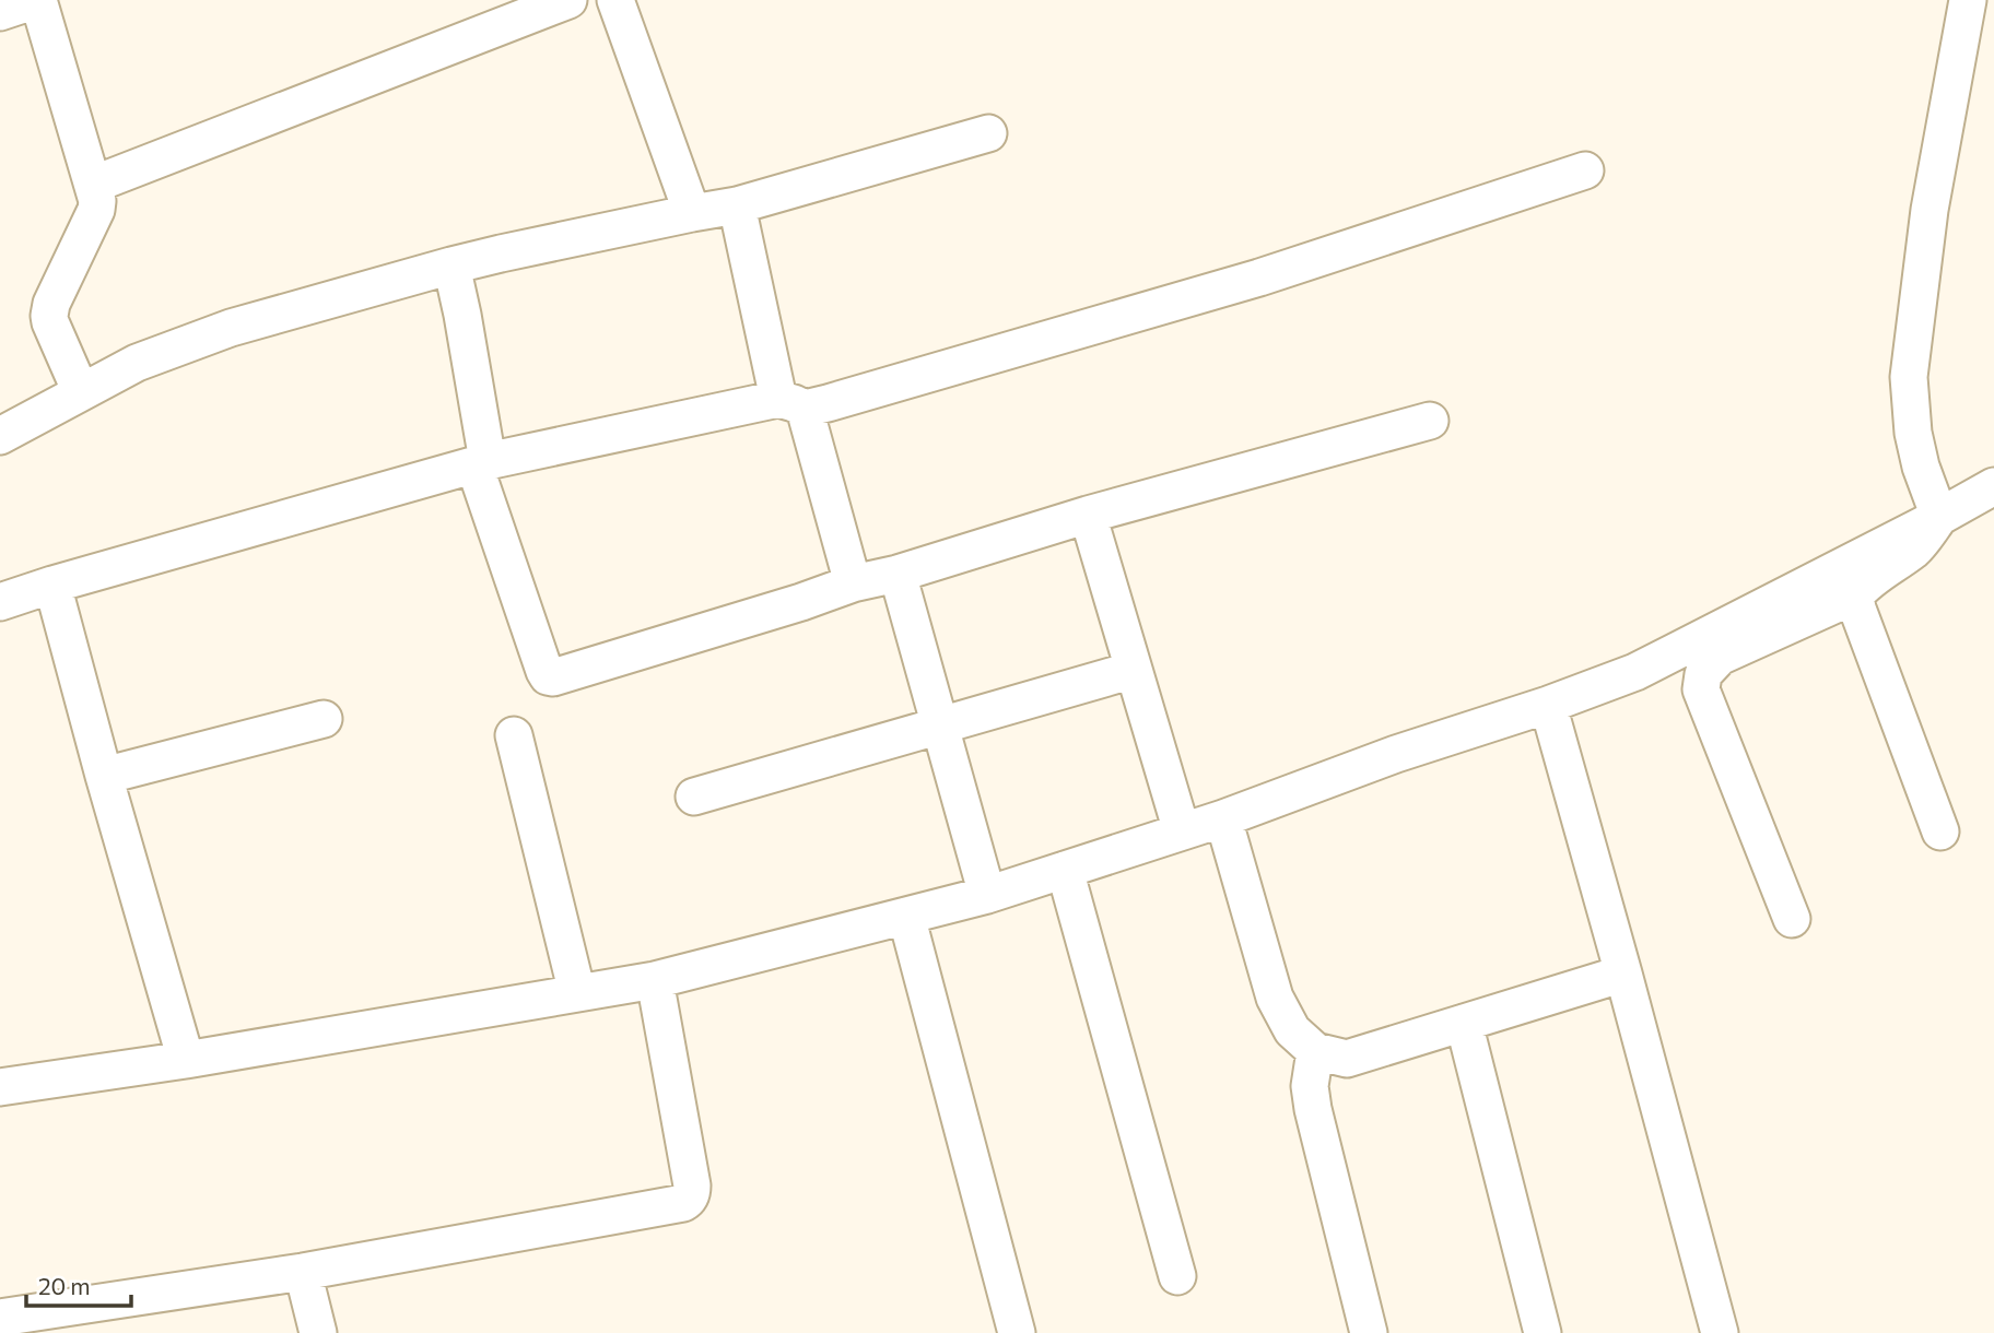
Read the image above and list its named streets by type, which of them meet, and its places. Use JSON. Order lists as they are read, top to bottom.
{
  "scale_bar": "20 m"
}
